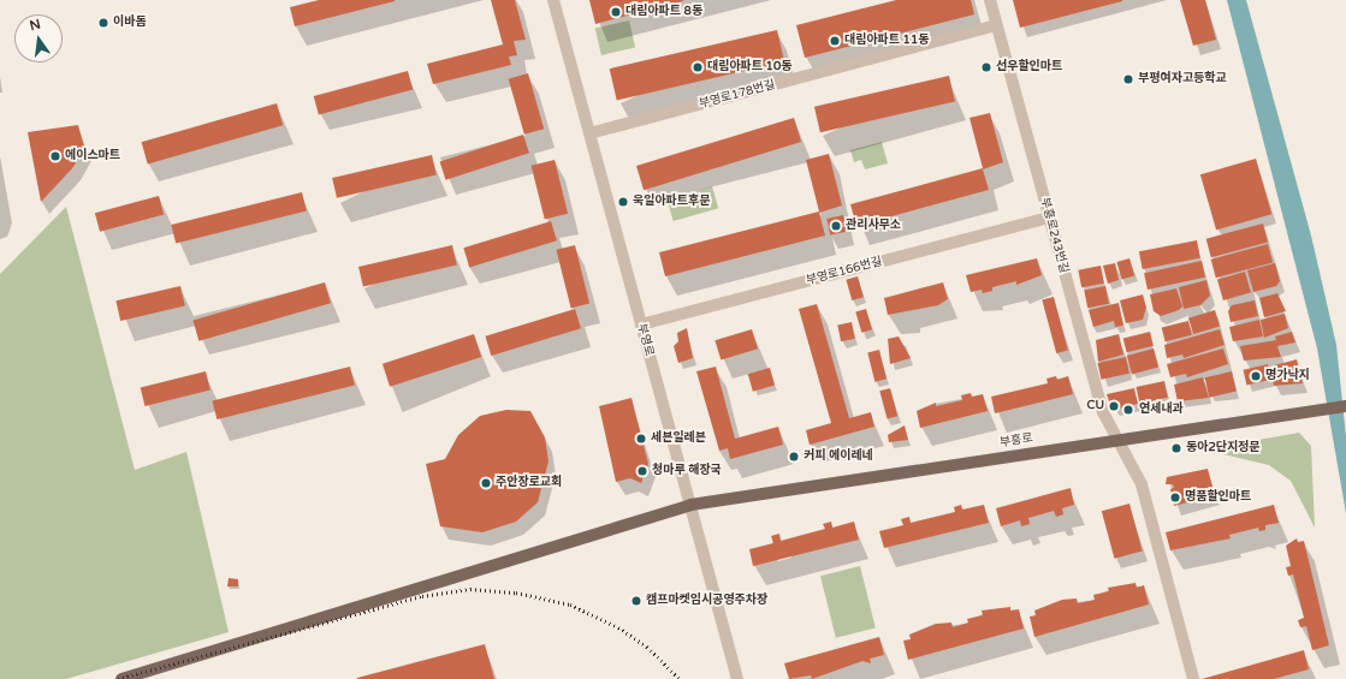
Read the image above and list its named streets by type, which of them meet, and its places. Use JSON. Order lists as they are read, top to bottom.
{
  "streets": {
    "main road": ["부흥로"],
    "street": [
      "부영로178번길",
      "부흥로243번길",
      "부영로166번길",
      "부영로"
    ]
  },
  "crossings": [
    ["부영로178번길", "부흥로243번길"],
    ["부영로178번길", "부영로"],
    ["부흥로243번길", "부영로166번길"],
    ["부흥로243번길", "부흥로"],
    ["부영로166번길", "부영로"],
    ["부영로", "부흥로"]
  ],
  "places": [
    "대림아파트 8동",
    "이바돔",
    "대림아파트 11동",
    "대림아파트 10동",
    "선우할인마트",
    "부평여자고등학교",
    "에이스마트",
    "욱일아파트후문",
    "관리사무소",
    "명가낙지",
    "CU",
    "연세내과",
    "세븐일레븐",
    "동아2단지정문",
    "커피 에이레네",
    "청마루 해장국",
    "주안장로교회",
    "명품할인마트",
    "캠프마켓임시공영주차장"
  ],
  "north": "top"
}
